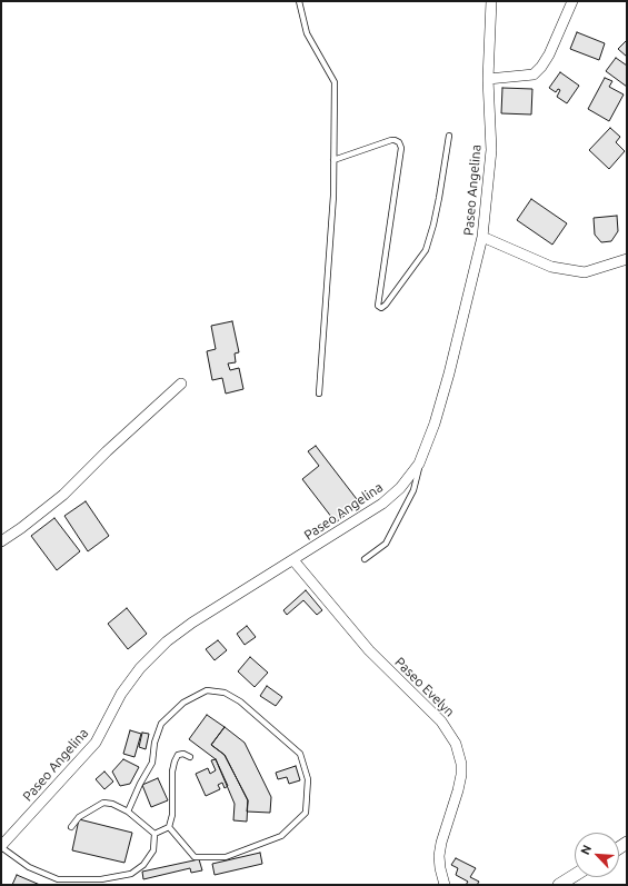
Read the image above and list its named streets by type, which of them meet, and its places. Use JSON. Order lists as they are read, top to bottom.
{
  "streets": {
    "street": ["Paseo Angelina", "Paseo Evelyn"]
  },
  "crossings": [
    ["Paseo Angelina", "Paseo Evelyn"]
  ],
  "north": "top left"
}
